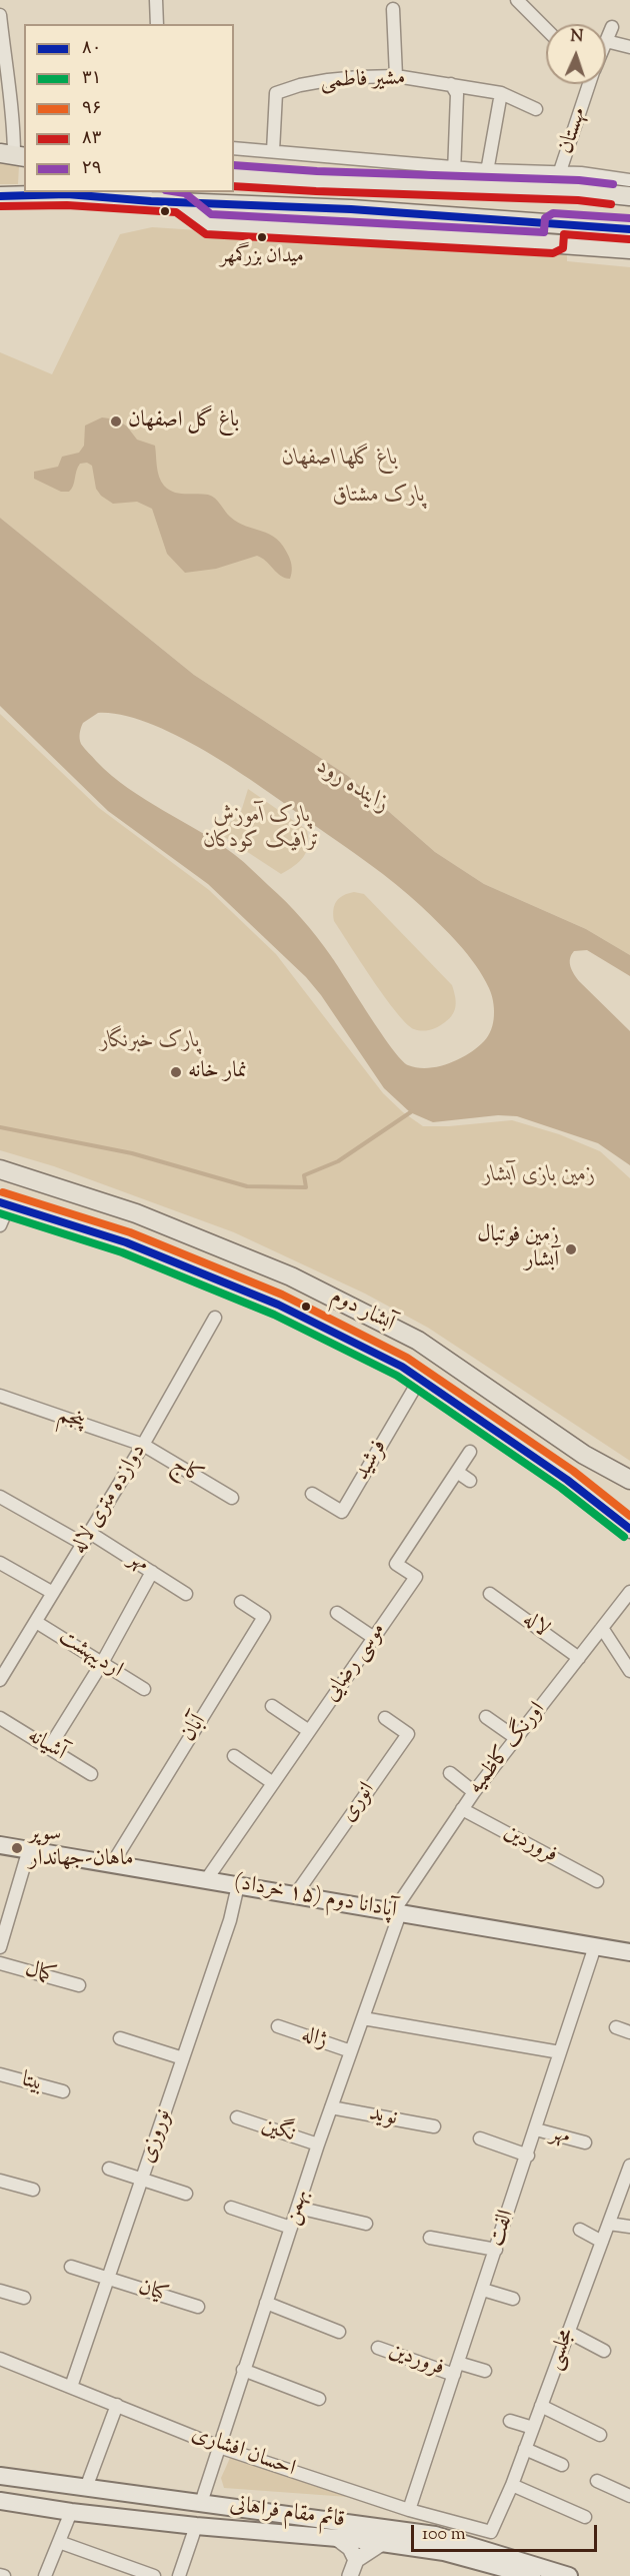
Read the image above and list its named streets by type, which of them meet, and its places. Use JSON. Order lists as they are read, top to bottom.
{
  "streets": {
    "main road": ["آبشار دوم", "آپادانا دوم (۱۵ خرداد)", "قائم مقام فراهانی"],
    "street": [
      "مشیر فاطمی",
      "مهستان",
      "پنجم",
      "فرشید",
      "کاج",
      "دوازده متری لاله",
      "مهر",
      "لاله",
      "اردیبهشت",
      "موسی رضایی",
      "آبان",
      "آشیانه",
      "اورنگ کاظمیه",
      "انوری",
      "فروردین",
      "کمال",
      "ژاله",
      "بیتا",
      "نوید",
      "نگین",
      "نوروزی",
      "بهمن",
      "الفت",
      "کیان",
      "مجلسی",
      "احسان افشاری"
    ]
  },
  "crossings": [
    ["آبشار دوم", "فرشید"],
    ["پنجم", "کاج"],
    ["پنجم", "دوازده متری لاله"],
    ["کاج", "دوازده متری لاله"],
    ["دوازده متری لاله", "مهر"],
    ["دوازده متری لاله", "اردیبهشت"],
    ["مهر", "الفت"],
    ["لاله", "اورنگ کاظمیه"],
    ["موسی رضایی", "آپادانا دوم (۱۵ خرداد)"],
    ["آبان", "آپادانا دوم (۱۵ خرداد)"],
    ["اورنگ کاظمیه", "فروردین"],
    ["اورنگ کاظمیه", "آپادانا دوم (۱۵ خرداد)"],
    ["اورنگ کاظمیه", "بهمن"],
    ["انوری", "آپادانا دوم (۱۵ خرداد)"],
    ["فروردین", "الفت"],
    ["آپادانا دوم (۱۵ خرداد)", "نوروزی"],
    ["آپادانا دوم (۱۵ خرداد)", "بهمن"],
    ["آپادانا دوم (۱۵ خرداد)", "الفت"],
    ["ژاله", "بهمن"],
    ["نوید", "بهمن"],
    ["نگین", "بهمن"],
    ["نوروزی", "کیان"],
    ["نوروزی", "احسان افشاری"],
    ["بهمن", "احسان افشاری"],
    ["بهمن", "قائم مقام فراهانی"],
    ["الفت", "احسان افشاری"],
    ["مجلسی", "احسان افشاری"]
  ],
  "water": ["زاینده رود"],
  "parks": [
    "باغ گلها اصفهان",
    "پارک مشتاق",
    "پارک آموزش ترافیک کودکان",
    "پارک خبرنگار",
    "زمین بازی آبشار"
  ],
  "places": [
    "میدان بزرگمهر",
    "باغ گل اصفهان",
    "نمار خانه",
    "زمین فوتبال آبشار",
    "سوپر ماهان-جهاندار"
  ],
  "lines": [
    "transit line ۲۹",
    "transit line ۸۳",
    "transit line ۸۰",
    "transit line ۹۶",
    "transit line ۳۱"
  ],
  "legend": [
    "۸۰",
    "۳۱",
    "۹۶",
    "۸۳",
    "۲۹"
  ],
  "scale_bar": "100 m",
  "north": "top"
}
